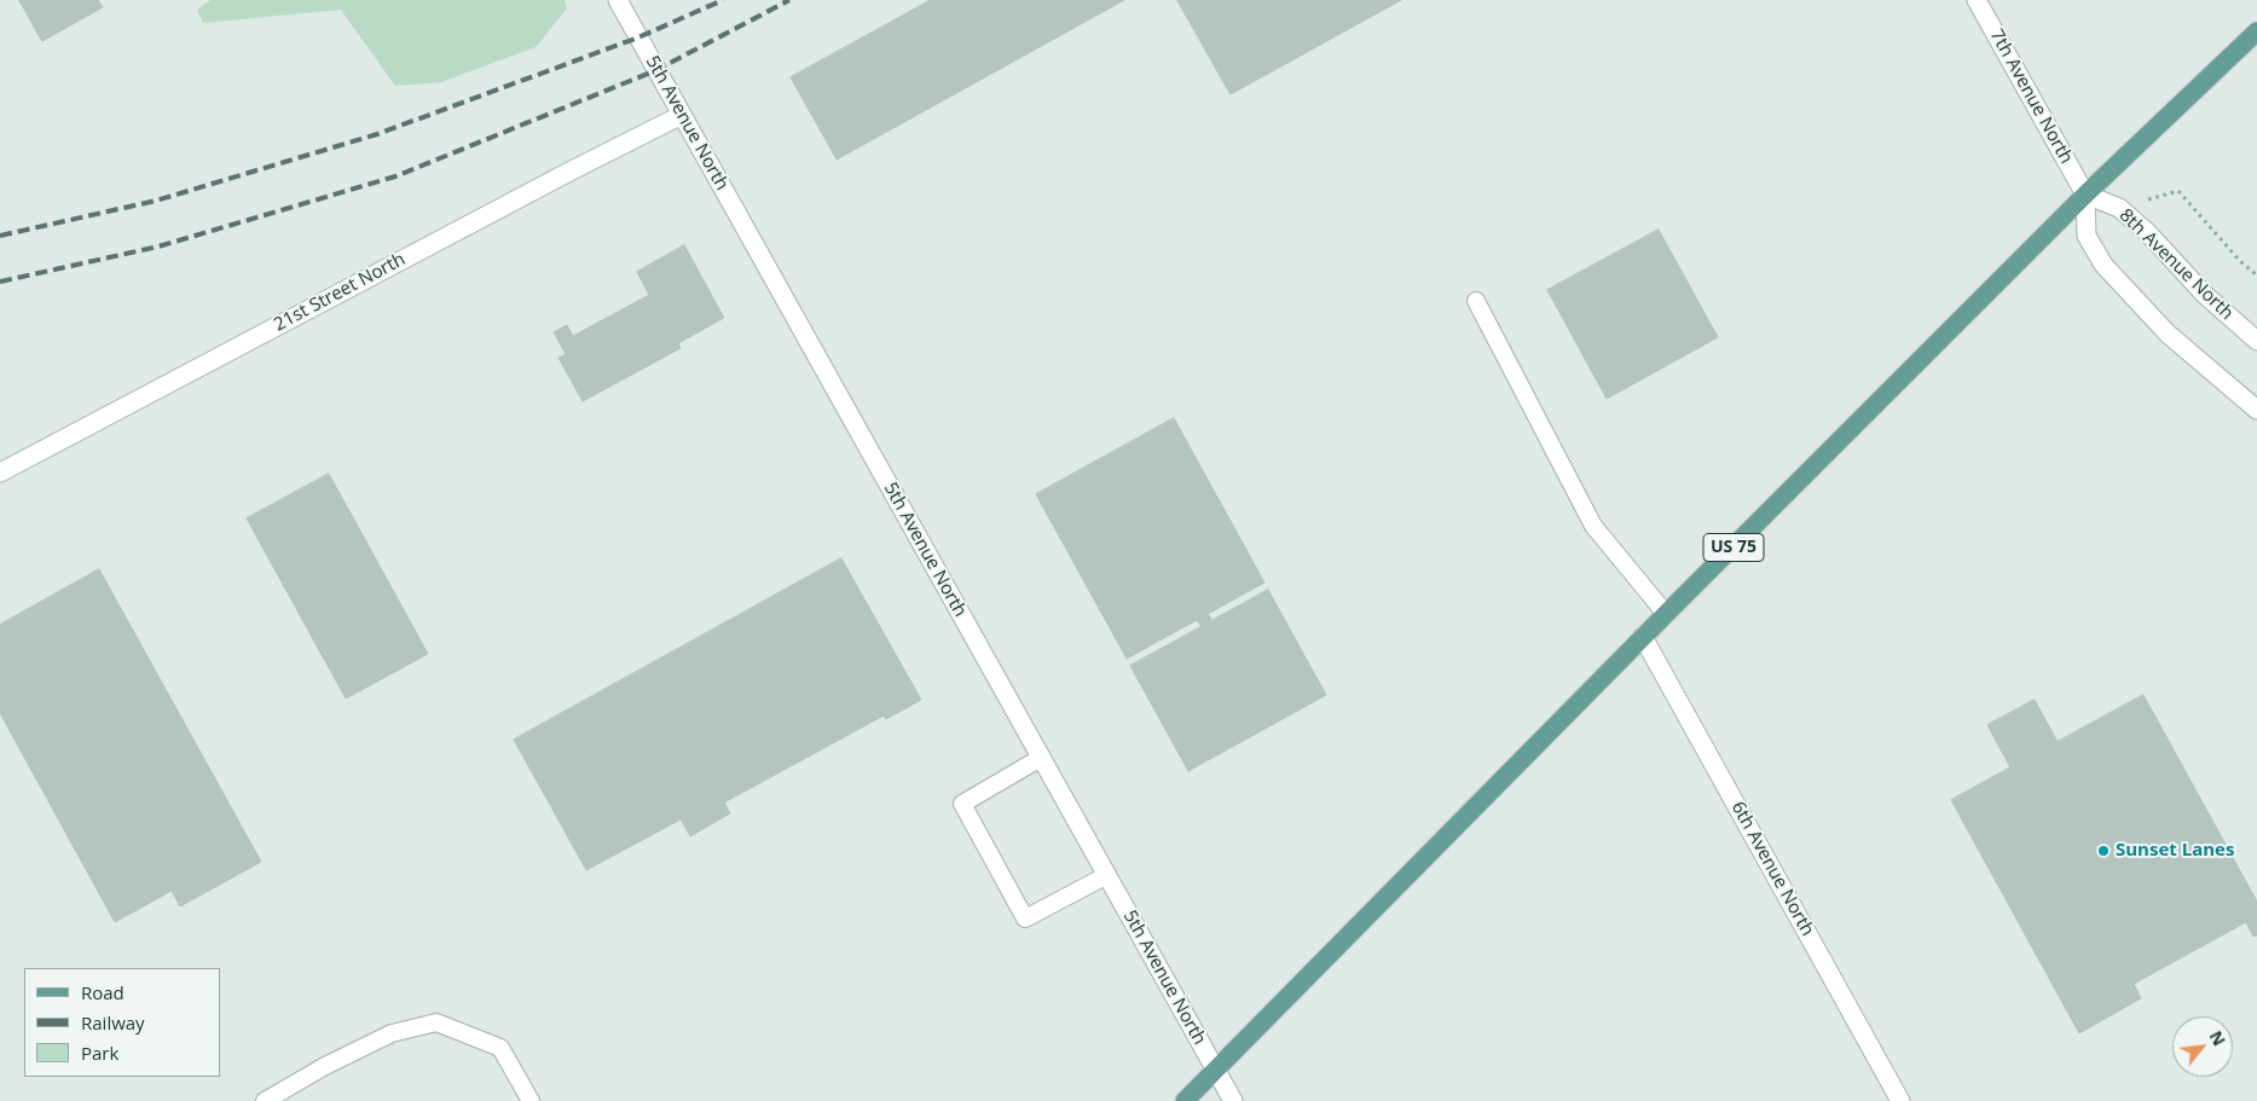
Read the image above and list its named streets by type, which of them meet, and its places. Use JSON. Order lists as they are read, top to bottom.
{
  "streets": {
    "main road": ["US 75"],
    "street": [
      "7th Avenue North",
      "5th Avenue North",
      "8th Avenue North",
      "21st Street North",
      "6th Avenue North"
    ]
  },
  "crossings": [
    ["7th Avenue North", "8th Avenue North"],
    ["7th Avenue North", "US 75"],
    ["5th Avenue North", "21st Street North"],
    ["5th Avenue North", "US 75"],
    ["8th Avenue North", "US 75"],
    ["US 75", "6th Avenue North"]
  ],
  "places": ["Sunset Lanes"],
  "legend": ["Road", "Railway", "Park"],
  "north": "top right"
}
